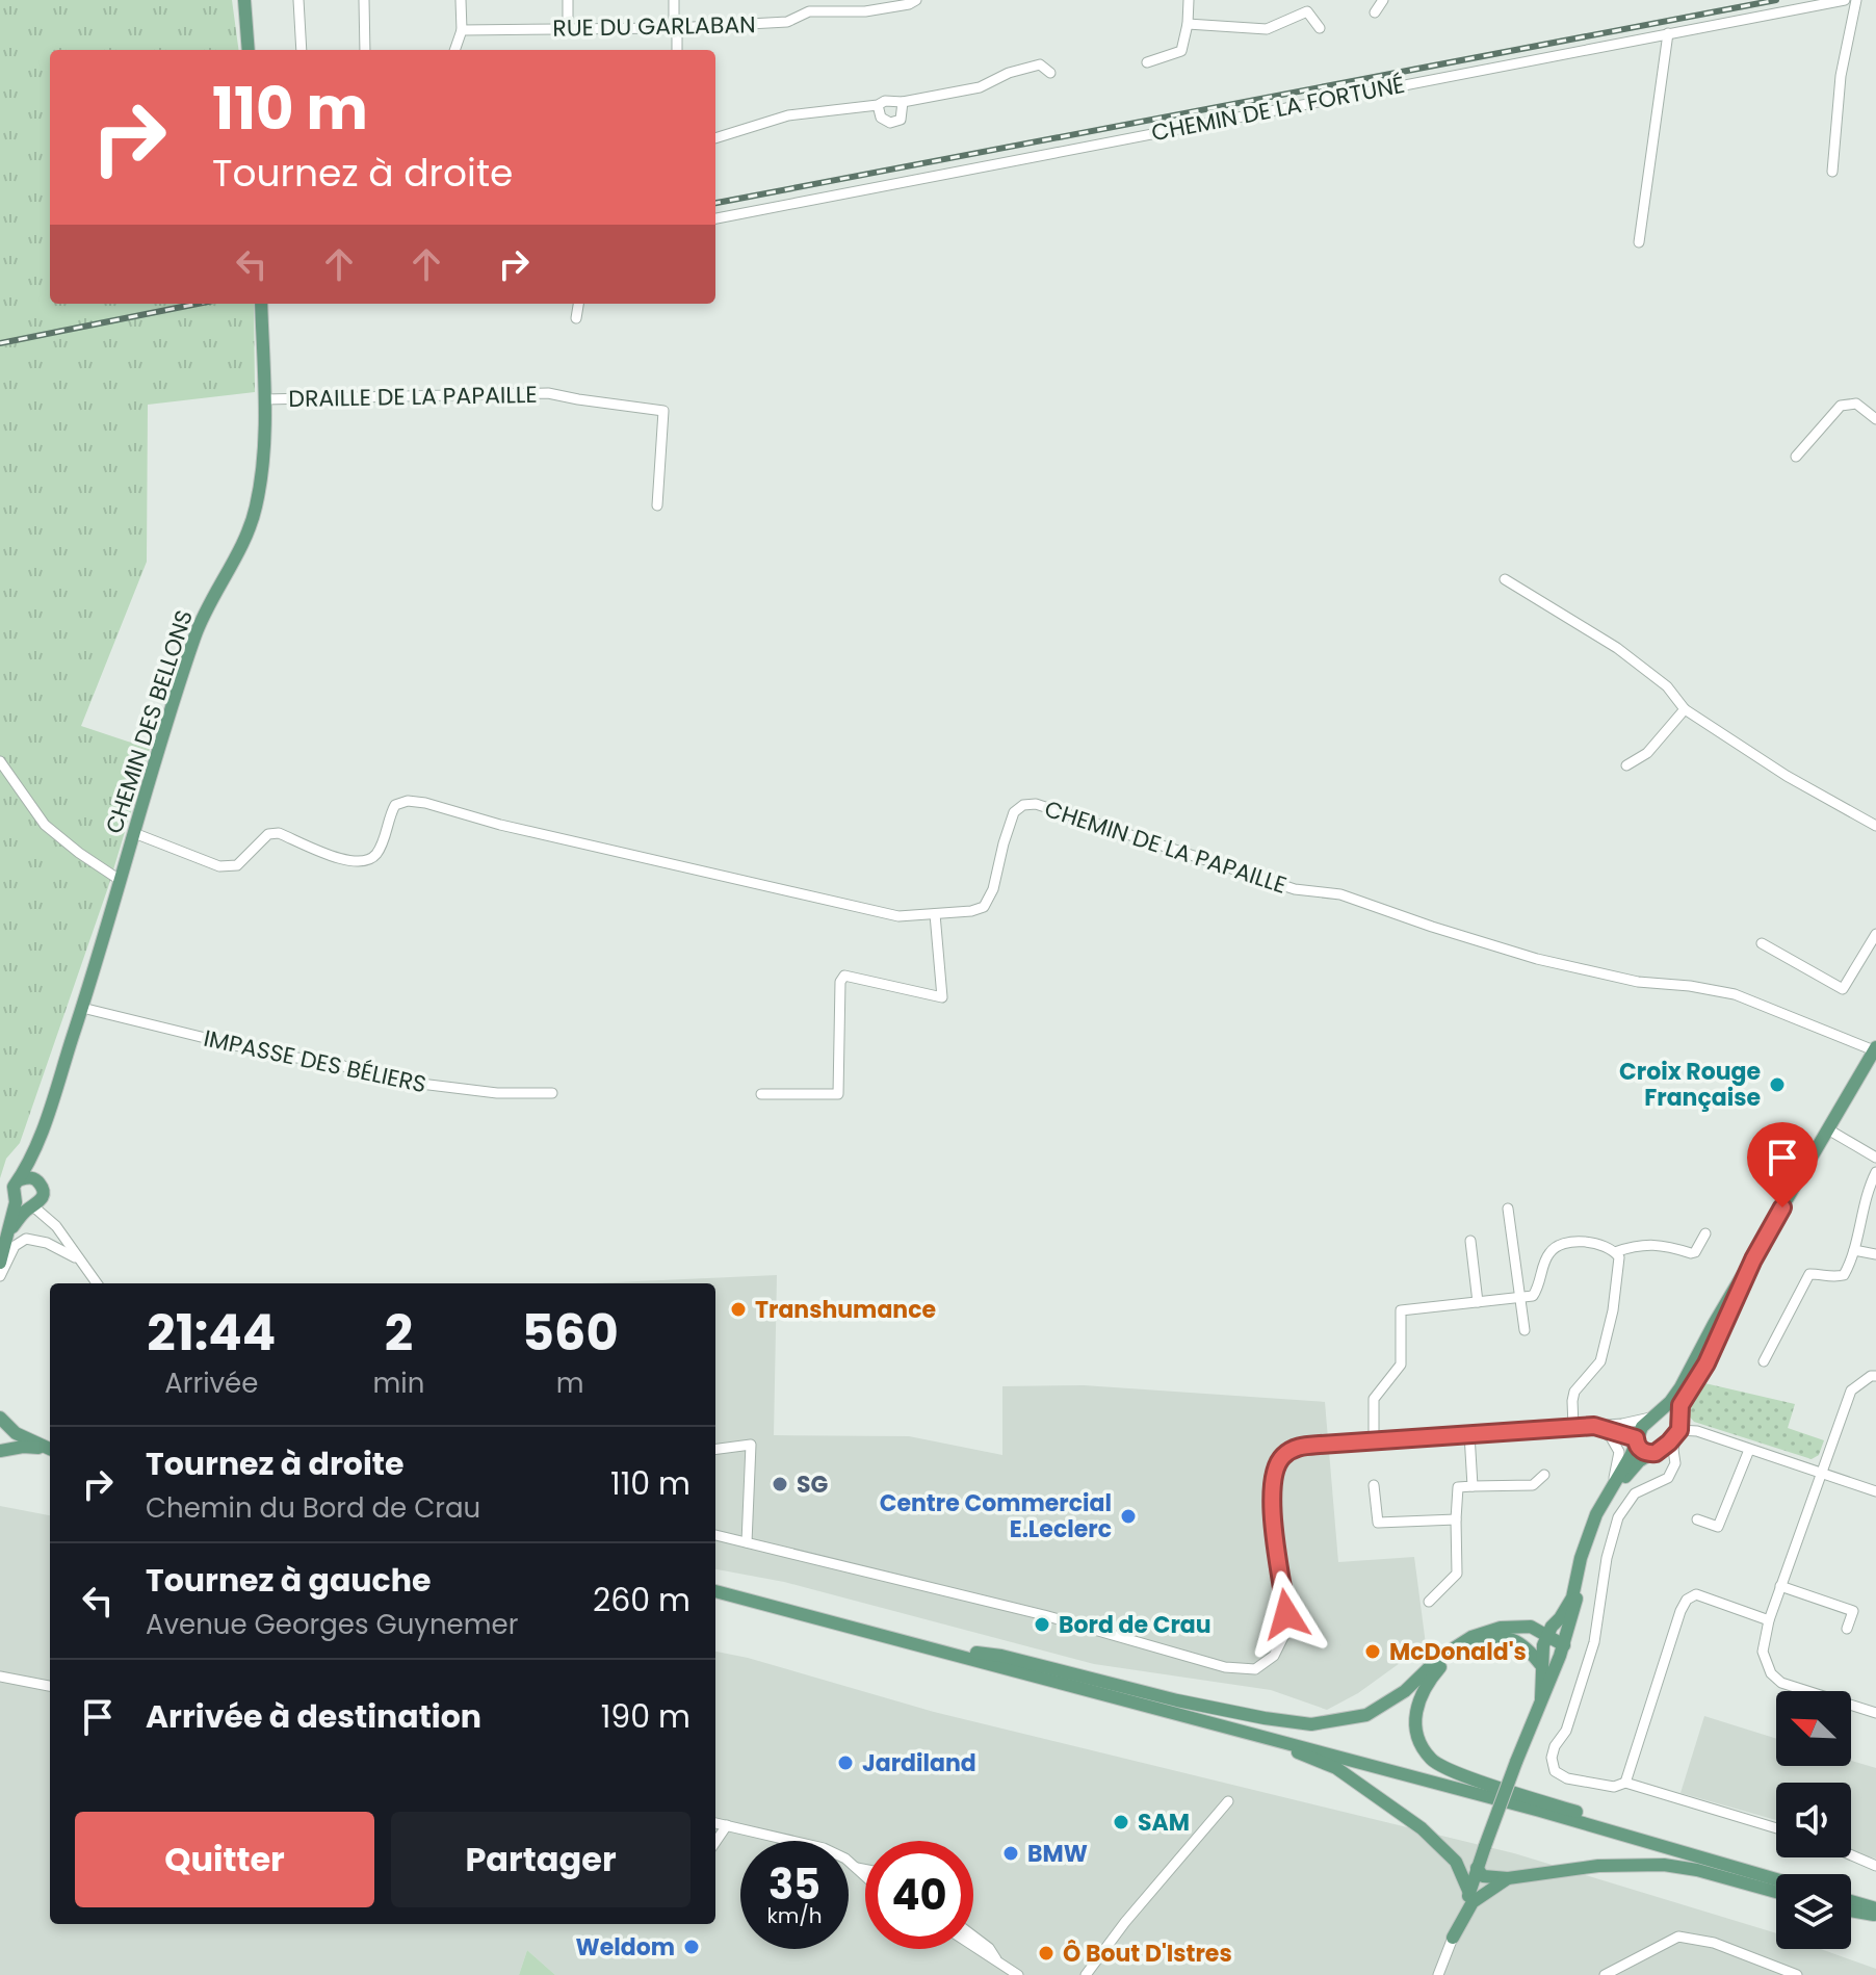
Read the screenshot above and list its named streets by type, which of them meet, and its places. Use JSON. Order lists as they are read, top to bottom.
{
  "streets": {
    "main road": ["CHEMIN DES BELLONS"],
    "street": [
      "RUE DU GARLABAN",
      "CHEMIN DE LA FORTUNÉ",
      "DRAILLE DE LA PAPAILLE",
      "CHEMIN DE LA PAPAILLE",
      "IMPASSE DES BÉLIERS"
    ]
  },
  "crossings": [
    ["DRAILLE DE LA PAPAILLE", "CHEMIN DES BELLONS"],
    ["CHEMIN DES BELLONS", "CHEMIN DE LA PAPAILLE"],
    ["CHEMIN DES BELLONS", "IMPASSE DES BÉLIERS"]
  ],
  "places": [
    "Croix Rouge Française",
    "Transhumance",
    "SG",
    "Centre Commercial E.Leclerc",
    "Bord de Crau",
    "McDonald's",
    "Jardiland",
    "SAM",
    "BMW",
    "Weldom",
    "Ô Bout D'Istres"
  ],
  "north": "top left",
  "page": {
    "turn": ["110 m", "Tournez à droite"],
    "eta": [
      "21:44",
      "Arrivée",
      "2",
      "min",
      "560",
      "m"
    ],
    "list": [
      {
        "name": "Tournez à droite",
        "note": "Chemin du Bord de Crau",
        "value": "110 m"
      },
      {
        "name": "Tournez à gauche",
        "note": "Avenue Georges Guynemer",
        "value": "260 m"
      },
      {
        "name": "Arrivée à destination",
        "value": "190 m"
      }
    ],
    "buttons": ["Quitter", "Partager"],
    "speed": "35 km/h",
    "limit": "40"
  }
}
